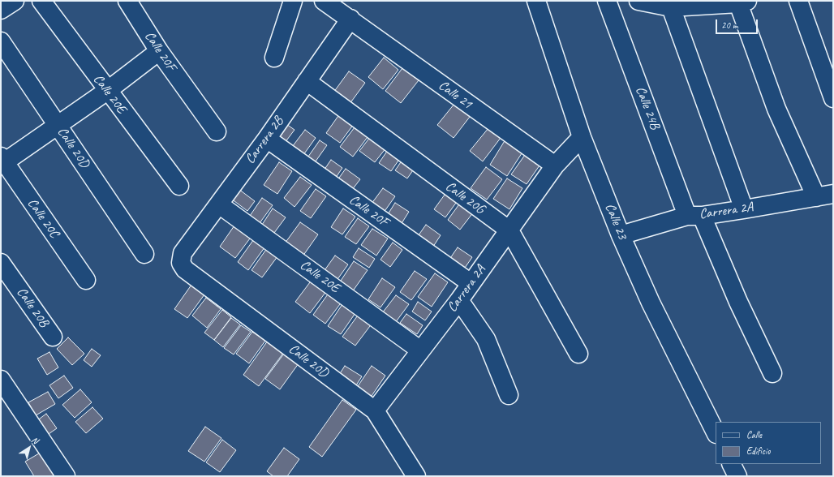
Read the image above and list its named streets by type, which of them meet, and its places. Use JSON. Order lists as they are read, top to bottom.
{
  "streets": {
    "street": [
      "Calle 20F",
      "Calle 20E",
      "Calle 21",
      "Calle 24B",
      "Carrera 2B",
      "Calle 20D",
      "Calle 20G",
      "Carrera 2A",
      "Calle 20C",
      "Calle 23",
      "Calle 20B"
    ]
  },
  "crossings": [
    ["Calle 20F", "Carrera 2B"],
    ["Calle 20F", "Carrera 2A"],
    ["Calle 20E", "Carrera 2B"],
    ["Calle 20E", "Carrera 2A"],
    ["Calle 21", "Carrera 2B"],
    ["Calle 21", "Carrera 2A"],
    ["Calle 24B", "Carrera 2A"],
    ["Carrera 2B", "Calle 20D"],
    ["Carrera 2B", "Calle 20G"],
    ["Calle 20D", "Carrera 2A"],
    ["Calle 20G", "Carrera 2A"],
    ["Carrera 2A", "Calle 23"]
  ],
  "legend": ["Calle", "Edificio"],
  "scale_bar": "20 m",
  "north": "top right"
}
